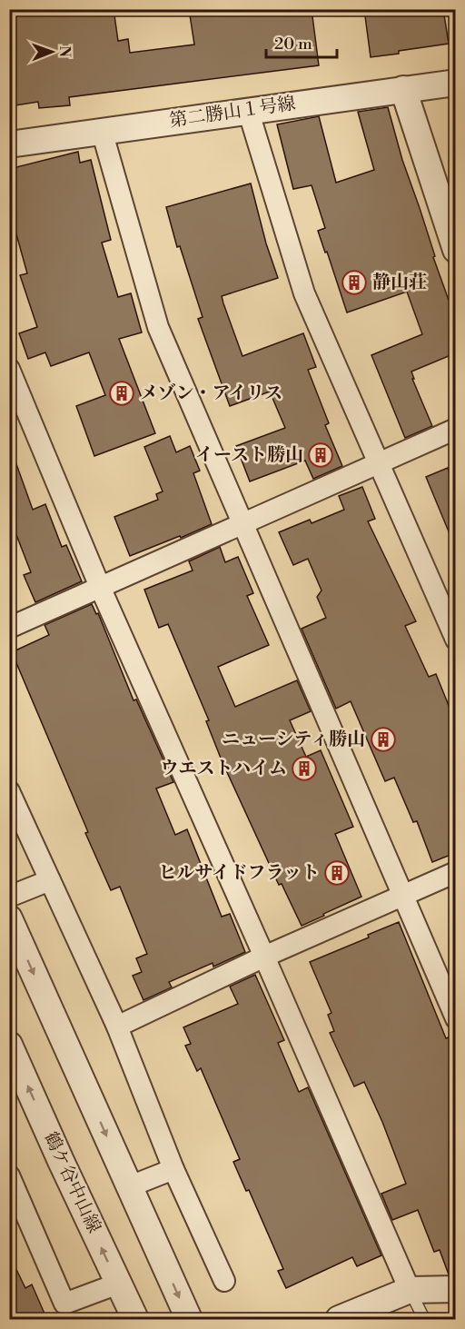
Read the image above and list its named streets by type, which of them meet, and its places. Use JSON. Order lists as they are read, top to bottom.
{
  "streets": {
    "street": ["第二勝山１号線", "鶴ケ谷中山線"]
  },
  "places": {
    "building": [
      "静山荘",
      "メゾン・アイリス",
      "イースト勝山",
      "ニューシティ勝山",
      "ウエストハイム",
      "ヒルサイドフラット"
    ]
  },
  "scale_bar": "20 m",
  "north": "right"
}
